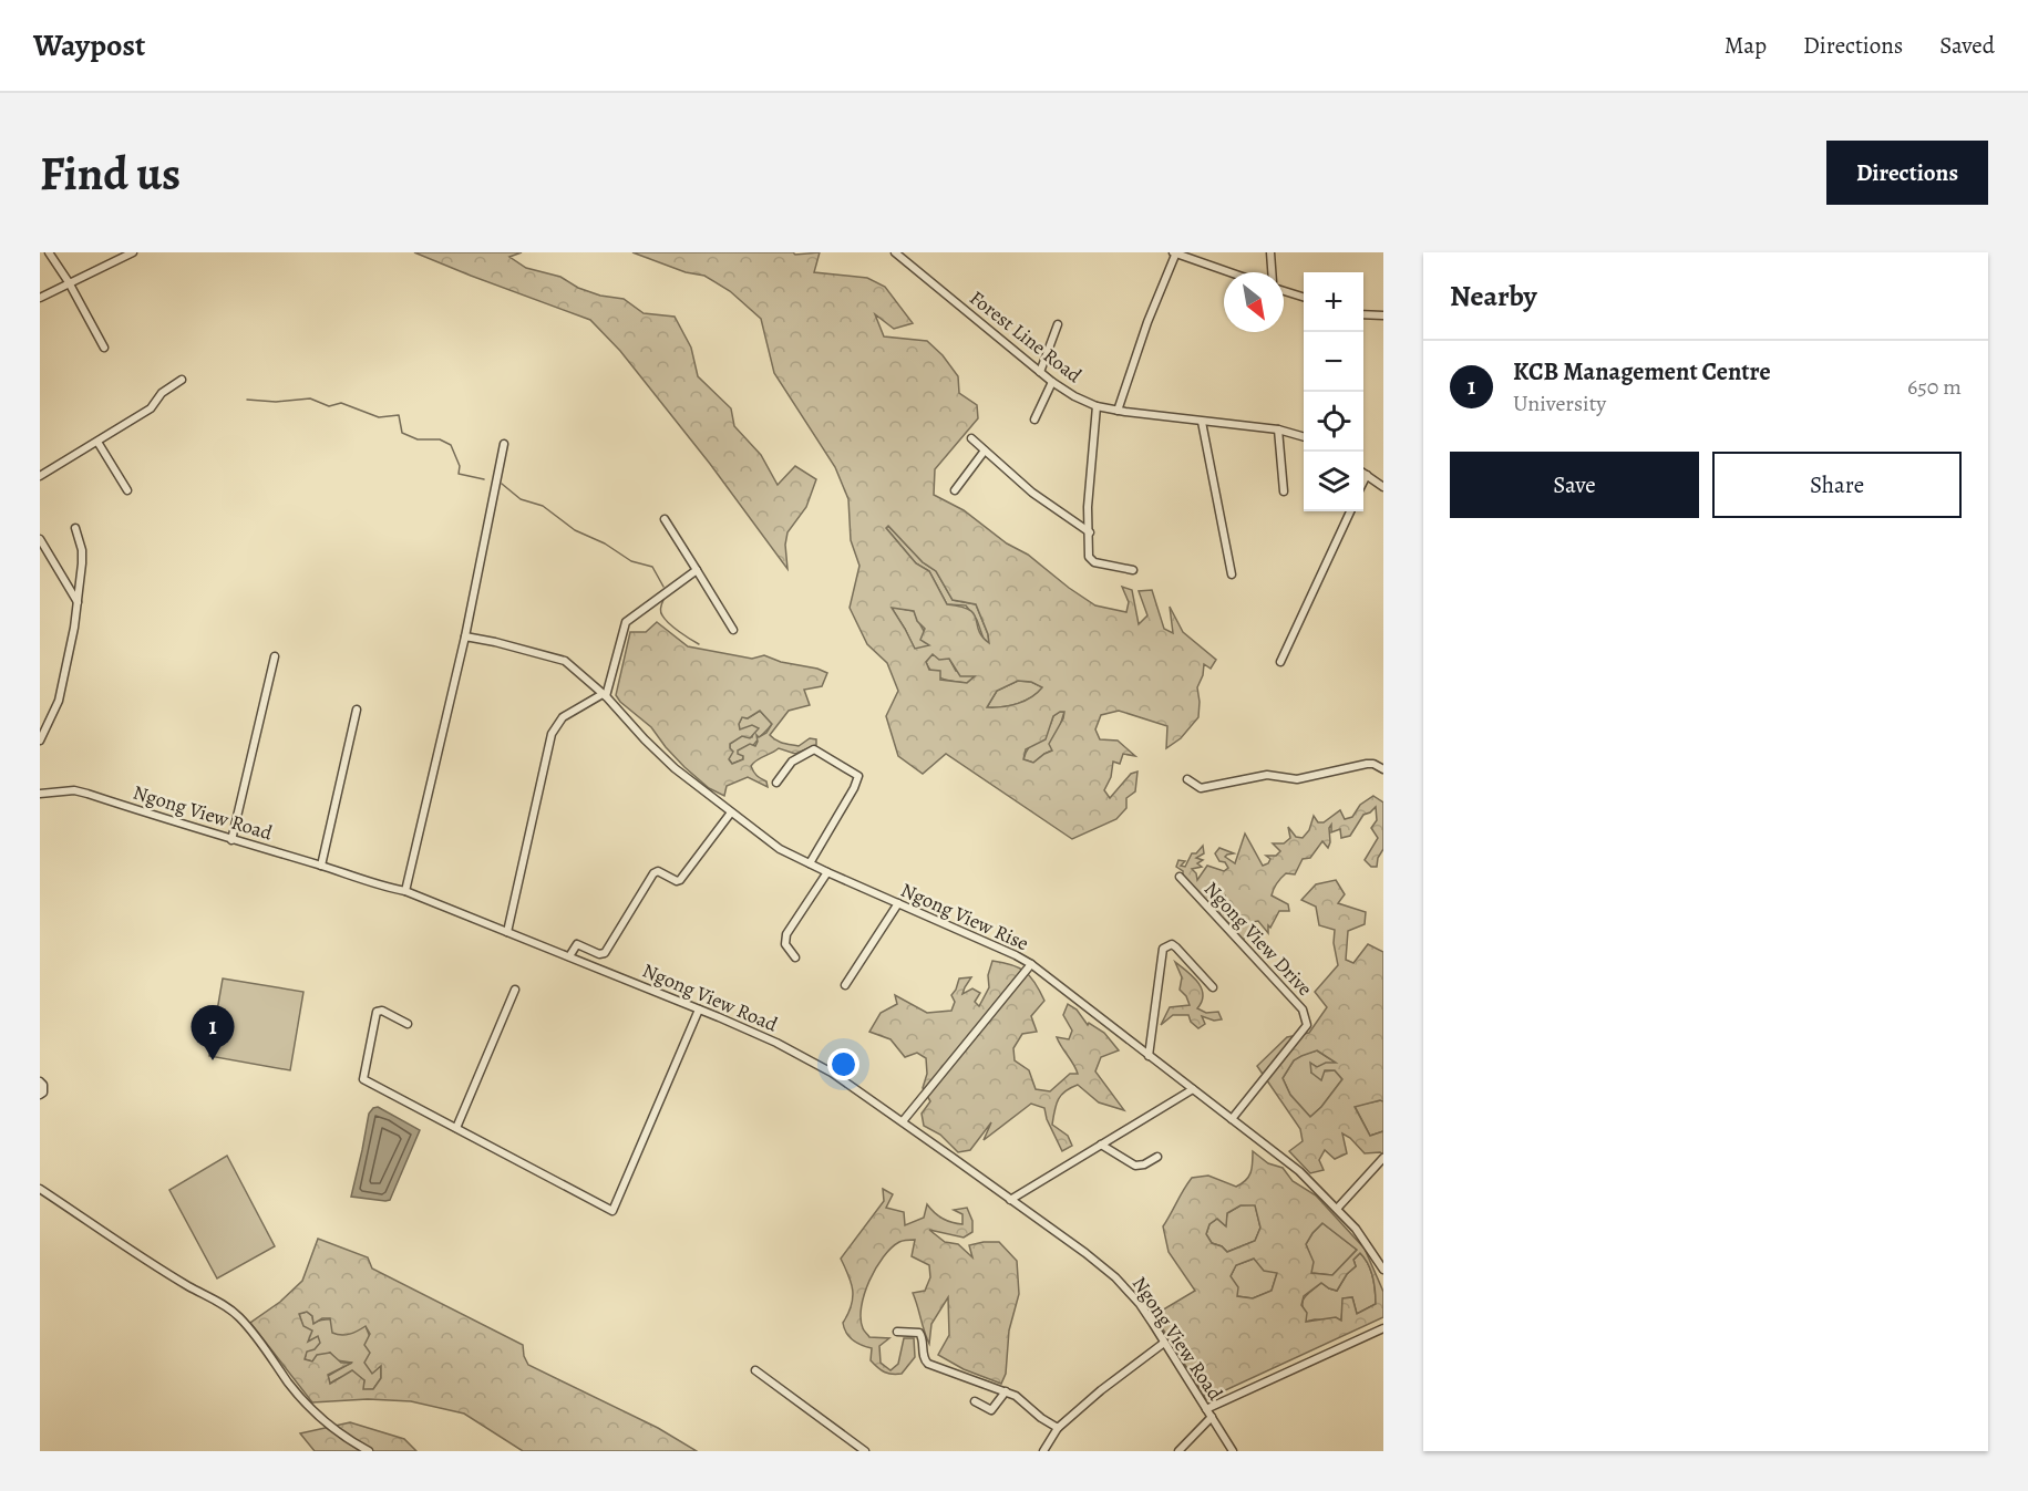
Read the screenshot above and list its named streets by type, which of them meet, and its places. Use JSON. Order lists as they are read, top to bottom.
{
  "streets": {
    "street": [
      "Forest Line Road",
      "Ngong View Road",
      "Ngong View Rise",
      "Ngong View Drive"
    ]
  },
  "crossings": [
    ["Ngong View Rise", "Ngong View Drive"]
  ],
  "north": "bottom right",
  "page": {
    "header": "Waypost",
    "nav": ["Map", "Directions", "Saved"],
    "buttons": [
      "Directions",
      ["Save", "Share"]
    ],
    "title": "Find us",
    "heading": "Nearby",
    "map_buttons": ["+", "−"],
    "list": [
      {
        "mark": "1",
        "name": "KCB Management Centre",
        "note": "University",
        "value": "650 m"
      }
    ],
    "pins": "1"
  }
}
